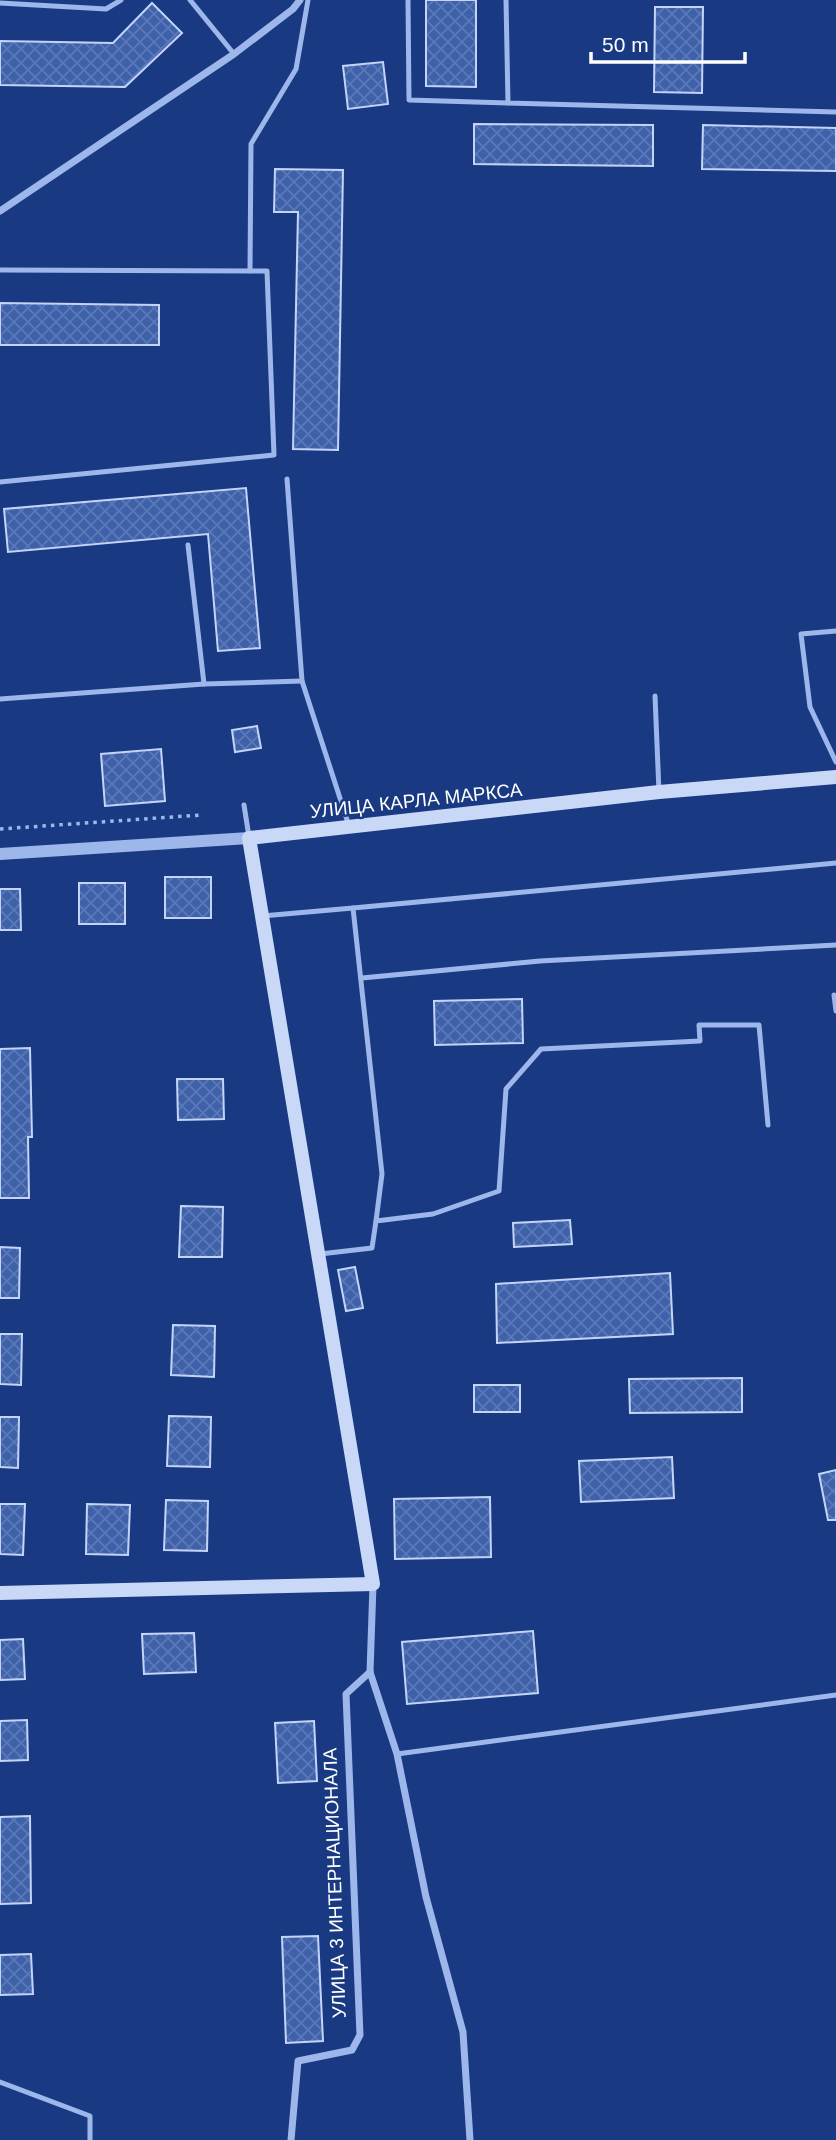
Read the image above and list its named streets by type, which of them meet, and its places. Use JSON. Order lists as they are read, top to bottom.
{
  "streets": {
    "main road": ["УЛИЦА КАРЛА МАРКСА"],
    "street": ["УЛИЦА 3 ИНТЕРНАЦИОНАЛА"]
  },
  "scale_bar": "50 m"
}
